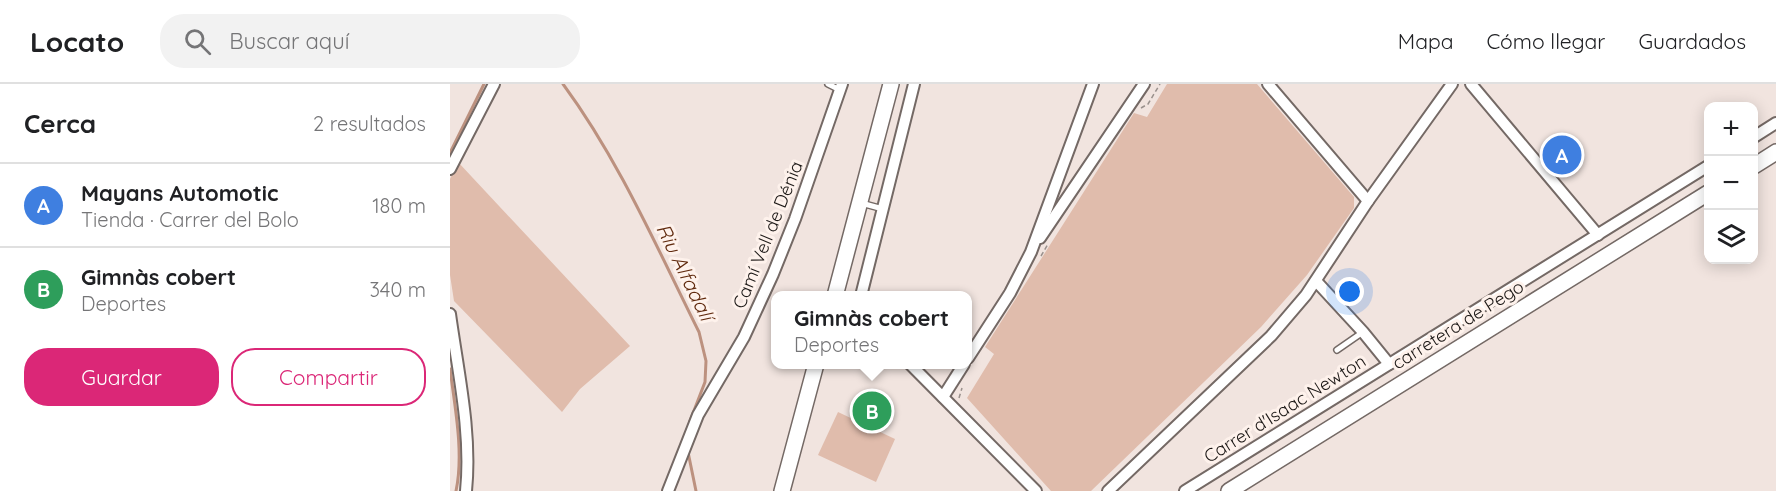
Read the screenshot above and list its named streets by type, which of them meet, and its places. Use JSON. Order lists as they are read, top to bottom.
{
  "streets": {
    "main road": ["carretera de Pego"],
    "street": ["Camí Vell de Dénia", "Carrer d'Isaac Newton"]
  },
  "water": ["Riu Alfadalí"],
  "page": {
    "header": "Locato",
    "search": "Buscar aquí",
    "nav": ["Mapa", "Cómo llegar", "Guardados"],
    "heading": ["Cerca", "2 resultados"],
    "map_buttons": ["+", "−"],
    "pins": ["A", "B"],
    "list": [
      {
        "mark": "A",
        "name": "Mayans Automotic",
        "note": "Tienda · Carrer del Bolo",
        "value": "180 m"
      },
      {
        "mark": "B",
        "name": "Gimnàs cobert",
        "note": "Deportes",
        "value": "340 m"
      }
    ],
    "popup": ["Gimnàs cobert", "Deportes"],
    "buttons": ["Guardar", "Compartir"]
  }
}
